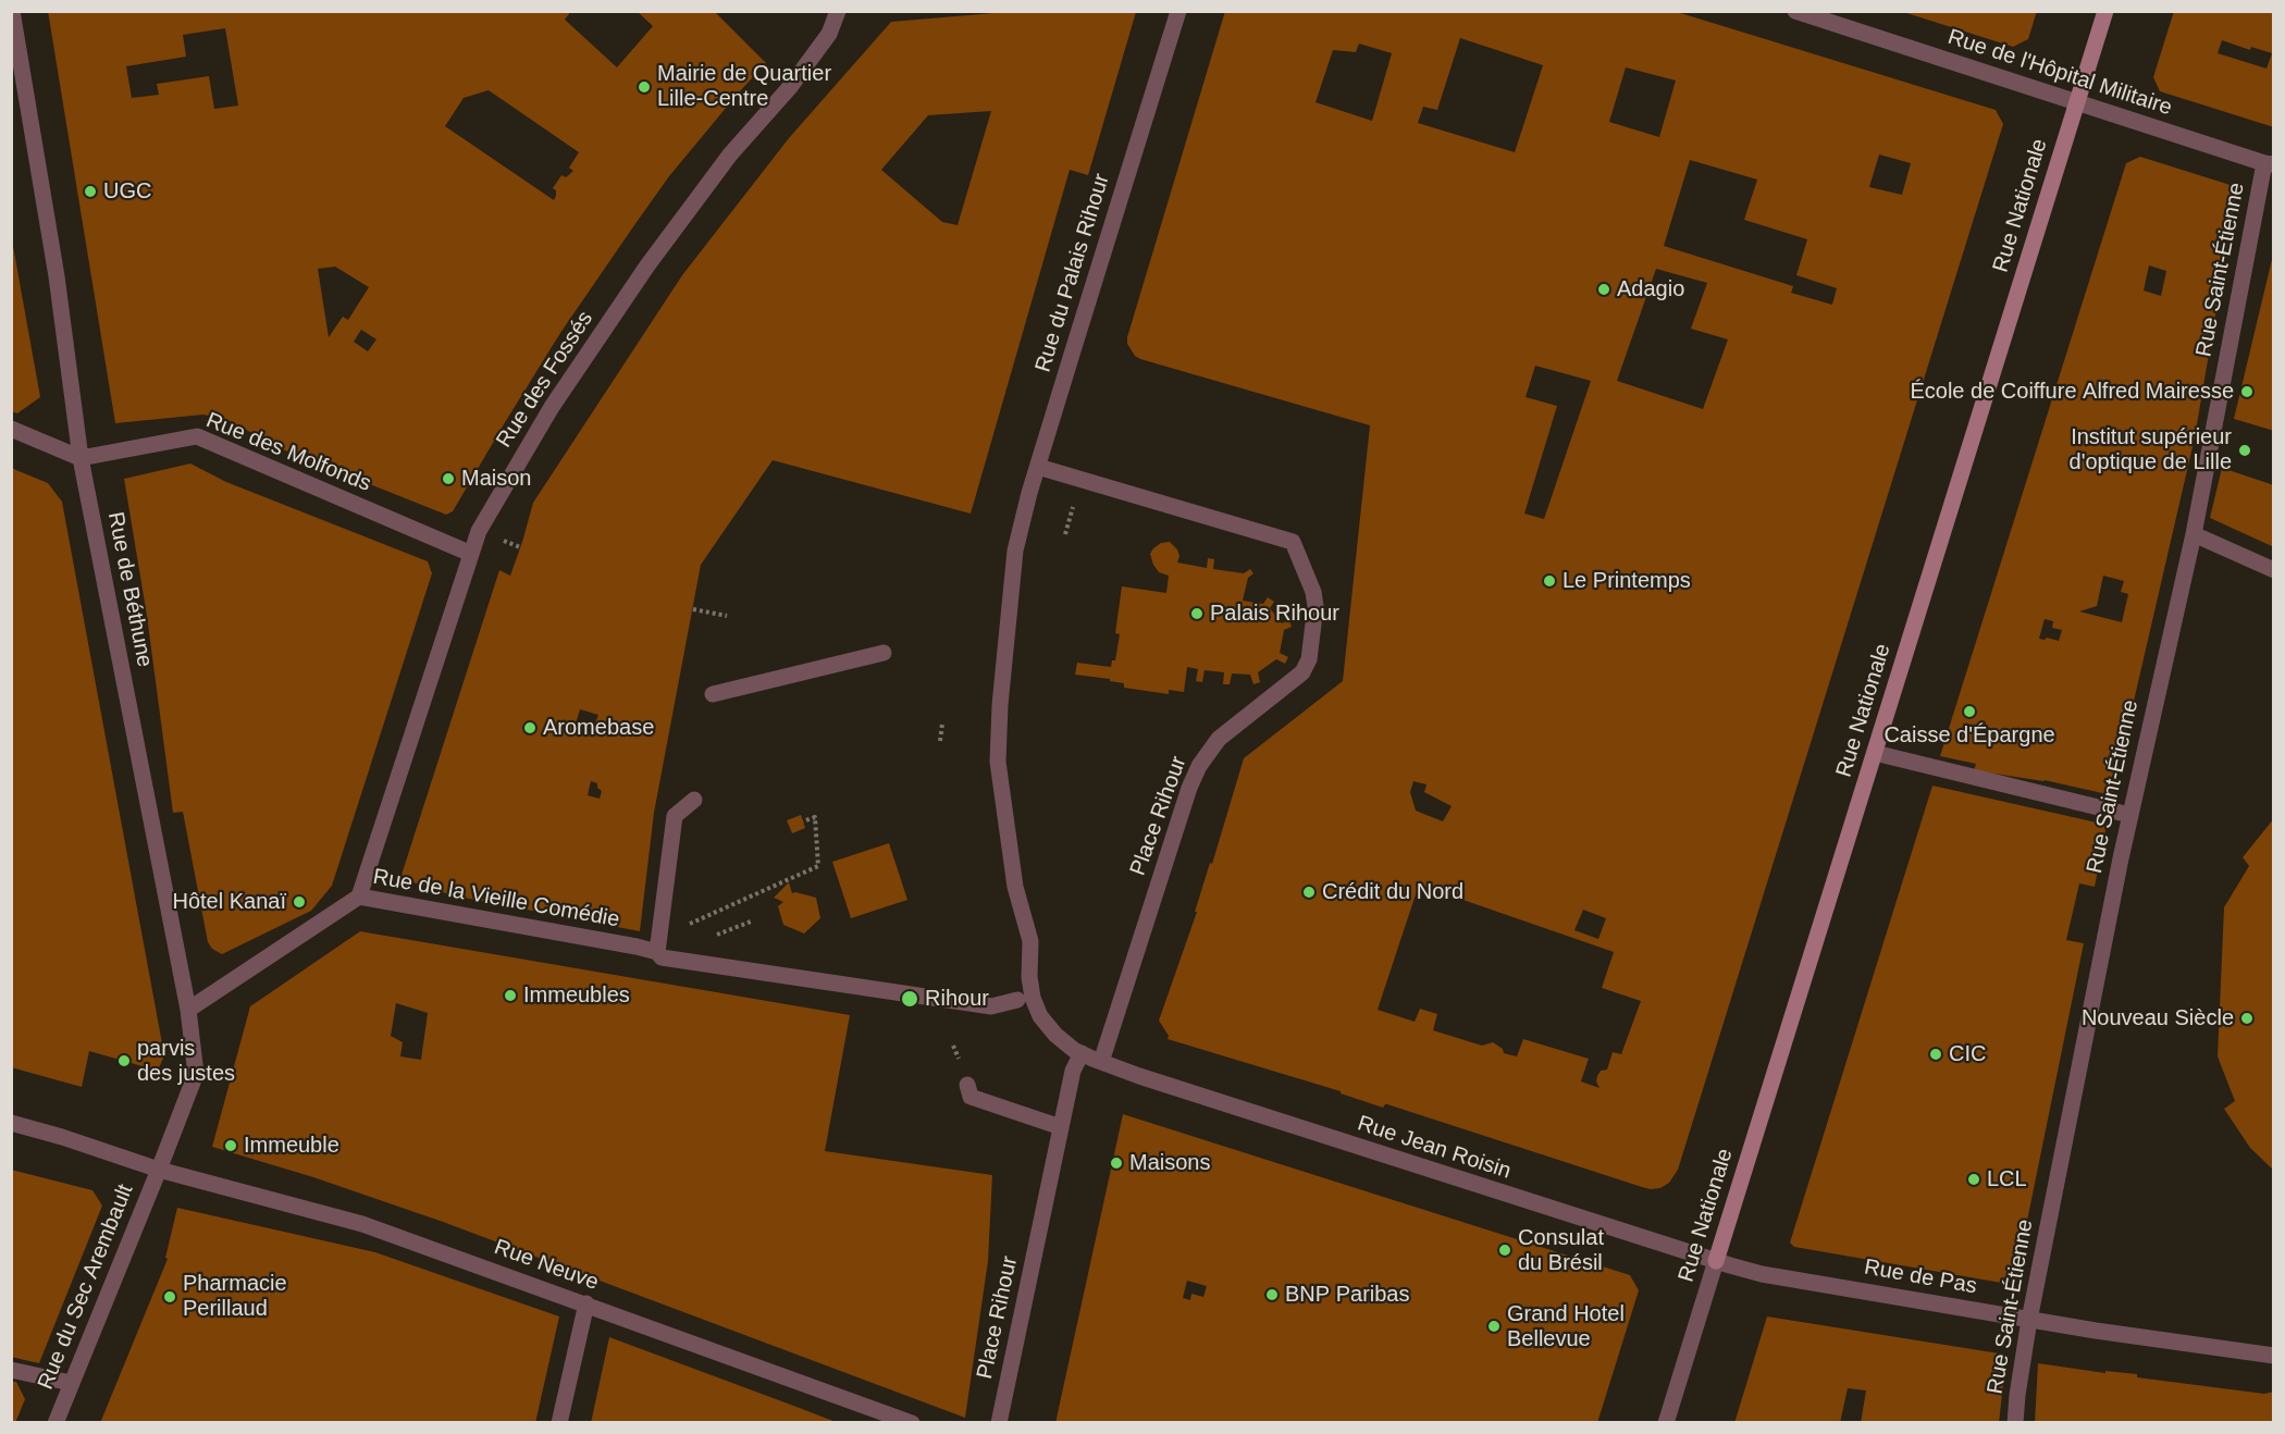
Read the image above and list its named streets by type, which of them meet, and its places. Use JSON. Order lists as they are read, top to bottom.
{
  "streets": {
    "street": [
      "Rue de l'Hôpital Militaire",
      "Rue Nationale",
      "Rue Saint-Étienne",
      "Rue du Palais Rihour",
      "Rue des Fossés",
      "Rue des Molfonds",
      "Rue de Béthune",
      "Place Rihour",
      "Rue de la Vieille Comédie",
      "Rue Jean Roisin",
      "Rue Neuve",
      "Rue de Pas",
      "Rue du Sec Arembault"
    ]
  },
  "crossings": [
    ["Rue de l'Hôpital Militaire", "Rue Nationale"],
    ["Rue de l'Hôpital Militaire", "Rue Saint-Étienne"],
    ["Rue Nationale", "Rue Jean Roisin"],
    ["Rue Nationale", "Rue de Pas"],
    ["Rue Saint-Étienne", "Rue de Pas"],
    ["Rue du Palais Rihour", "Place Rihour"],
    ["Rue des Fossés", "Rue des Molfonds"],
    ["Rue des Fossés", "Rue de la Vieille Comédie"],
    ["Rue des Molfonds", "Rue de Béthune"],
    ["Rue de Béthune", "Rue de la Vieille Comédie"],
    ["Rue de Béthune", "Rue Neuve"],
    ["Rue de Béthune", "Rue du Sec Arembault"],
    ["Place Rihour", "Rue Jean Roisin"],
    ["Rue Jean Roisin", "Rue de Pas"],
    ["Rue Neuve", "Rue du Sec Arembault"]
  ],
  "places": [
    "Mairie de Quartier Lille-Centre",
    "UGC",
    "Adagio",
    "École de Coiffure Alfred Mairesse",
    "Institut supérieur d'optique de Lille",
    "Maison",
    "Le Printemps",
    "Palais Rihour",
    "Caisse d'Épargne",
    "Aromebase",
    "Crédit du Nord",
    "Hôtel Kanaï",
    "Immeubles",
    "Rihour",
    "Nouveau Siècle",
    "CIC",
    "parvis des justes",
    "Immeuble",
    "Maisons",
    "LCL",
    "Consulat du Brésil",
    "BNP Paribas",
    "Pharmacie Perillaud",
    "Grand Hotel Bellevue"
  ]
}
